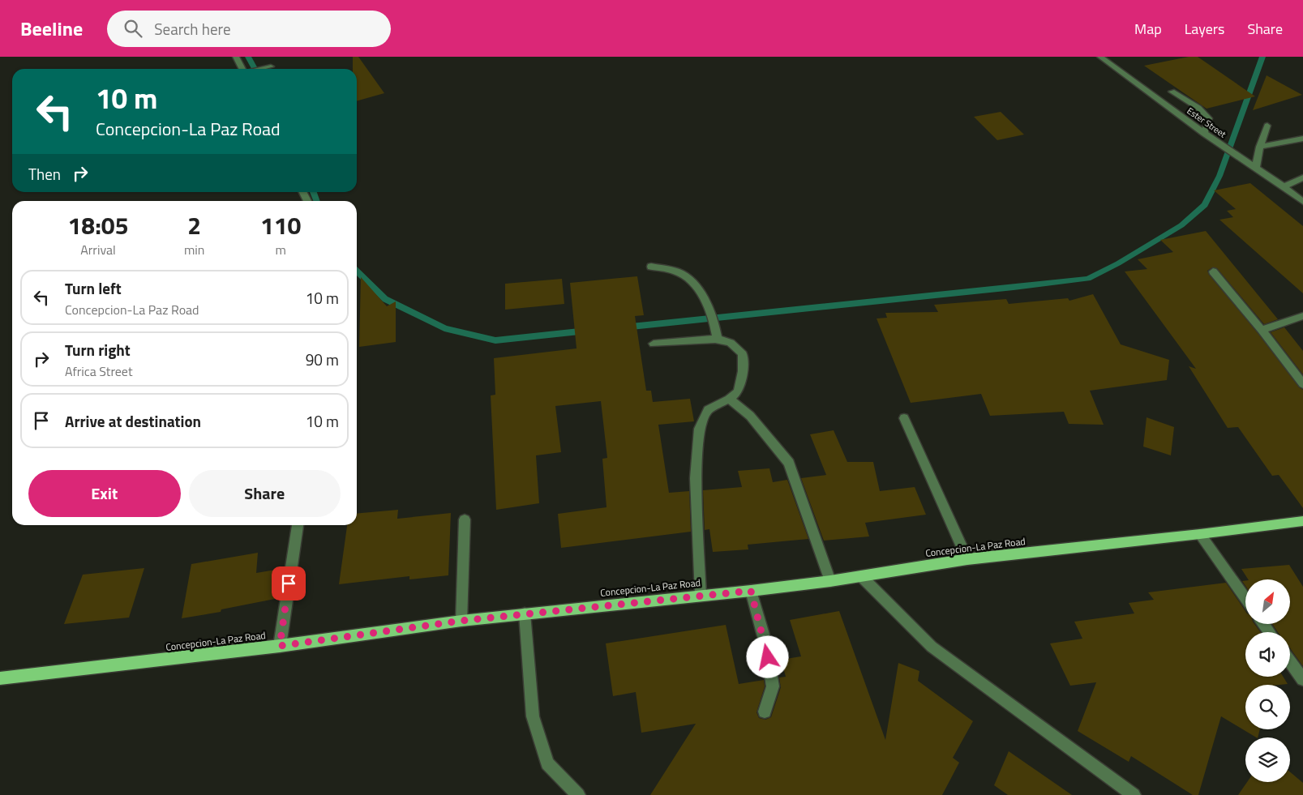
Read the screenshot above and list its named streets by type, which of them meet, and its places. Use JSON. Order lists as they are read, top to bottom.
{
  "streets": {
    "main road": ["Concepcion-La Paz Road"],
    "street": ["Ester Street"]
  },
  "north": "top right",
  "page": {
    "header": "Beeline",
    "search": "Search here",
    "nav": ["Map", "Layers", "Share"],
    "turn": ["10 m", "Concepcion-La Paz Road"],
    "then": "Then",
    "eta": [
      "18:05",
      "Arrival",
      "2",
      "min",
      "110",
      "m"
    ],
    "list": [
      {
        "name": "Turn left",
        "note": "Concepcion-La Paz Road",
        "value": "10 m"
      },
      {
        "name": "Turn right",
        "note": "Africa Street",
        "value": "90 m"
      },
      {
        "name": "Arrive at destination",
        "value": "10 m"
      }
    ],
    "buttons": ["Exit", "Share"]
  }
}
